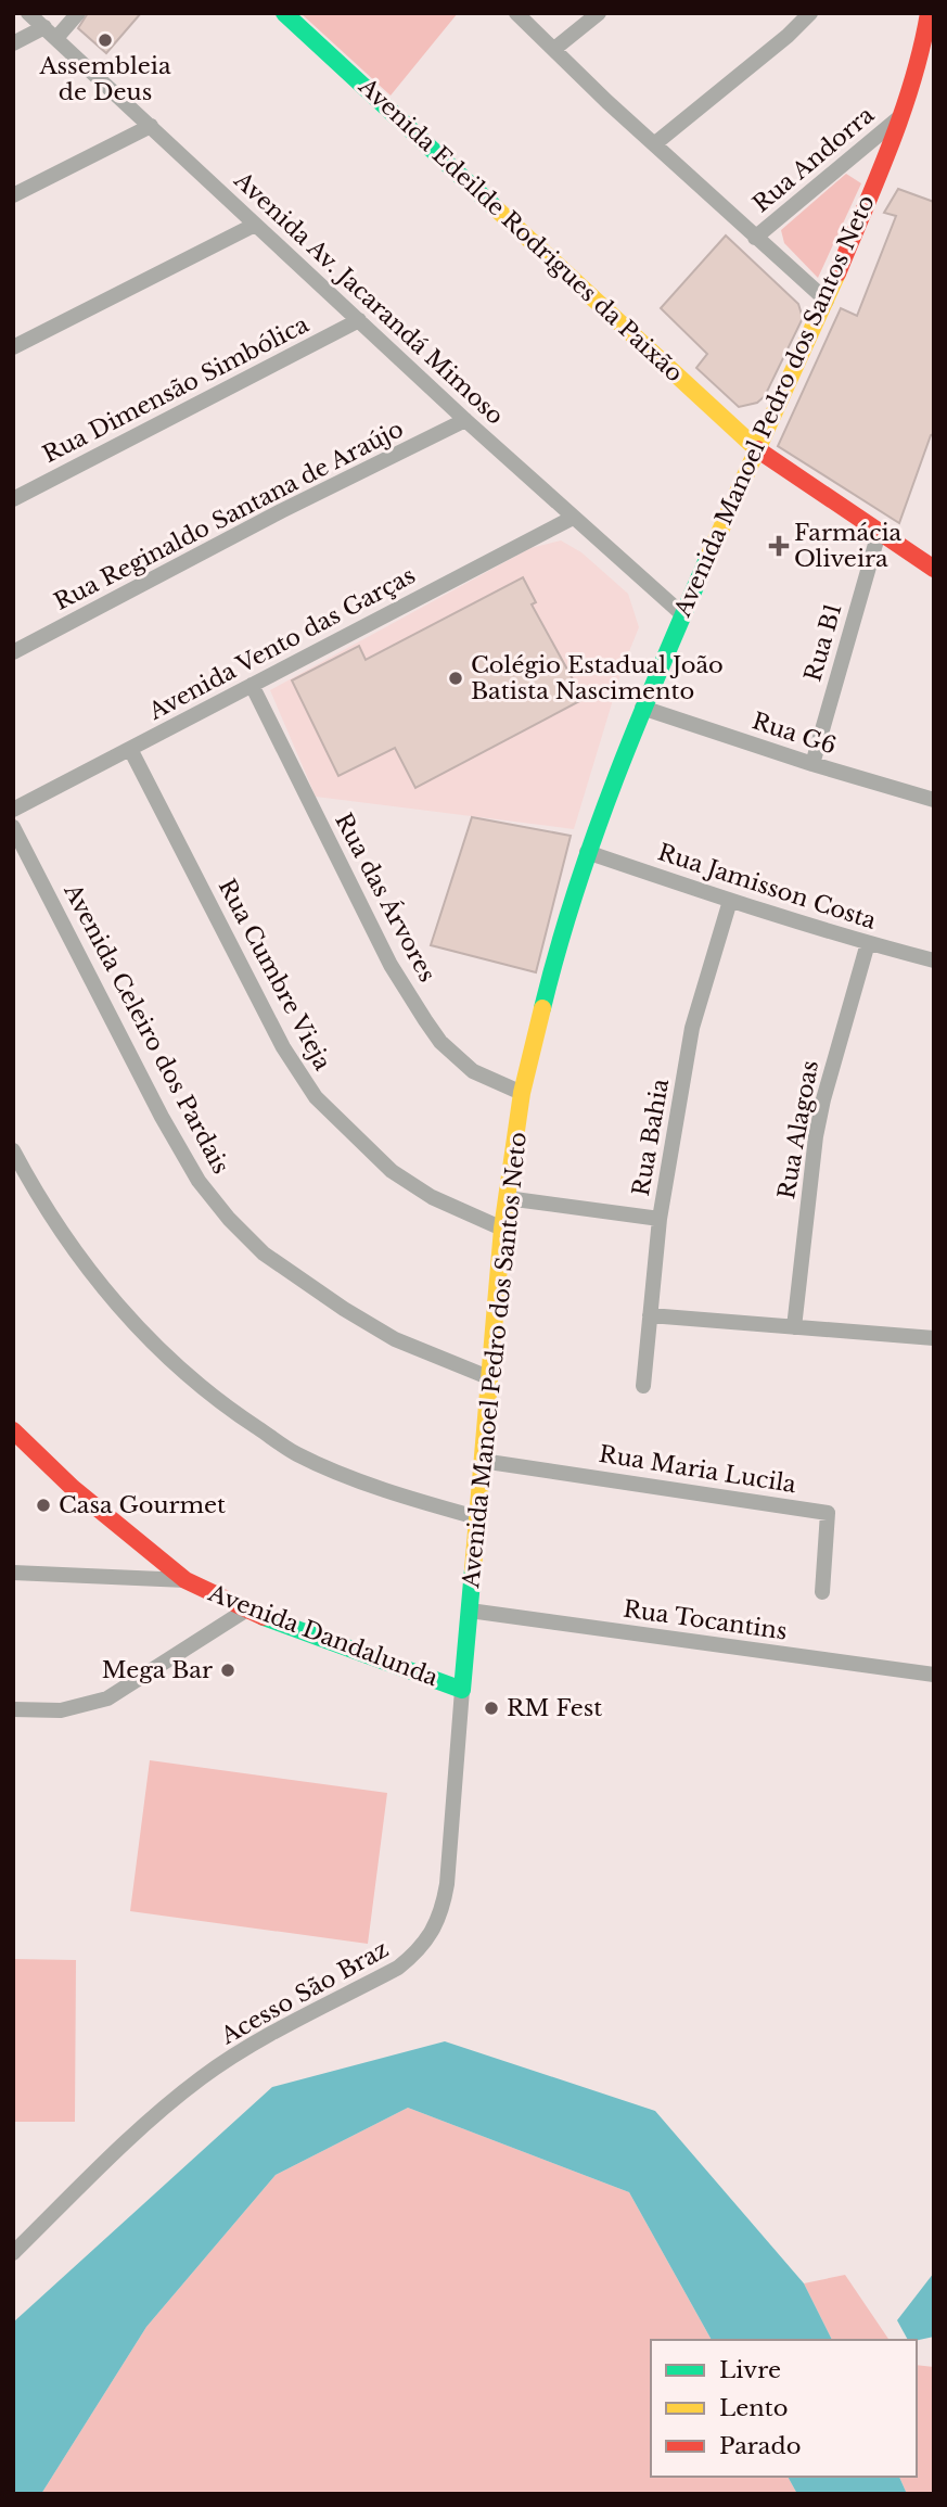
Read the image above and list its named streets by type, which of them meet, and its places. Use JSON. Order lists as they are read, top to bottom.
{
  "streets": {
    "street": [
      "Rua Andorra",
      "Avenida Edeilde Rodrigues da Paixão",
      "Avenida Av. Jacarandá Mimoso",
      "Rua Dimensão Simbólica",
      "Avenida Manoel Pedro dos Santos Neto",
      "Rua Reginaldo Santana de Araújo",
      "Rua B1",
      "Avenida Vento das Garças",
      "Rua G6",
      "Rua Jamisson Costa",
      "Rua das Árvores",
      "Rua Cumbre Vieja",
      "Avenida Celeiro dos Pardais",
      "Rua Alagoas",
      "Rua Bahia",
      "Rua Maria Lucila",
      "Rua Tocantins",
      "Avenida Dandalunda",
      "Acesso São Braz"
    ]
  },
  "crossings": [
    ["Rua Andorra", "Avenida Manoel Pedro dos Santos Neto"],
    ["Avenida Edeilde Rodrigues da Paixão", "Avenida Manoel Pedro dos Santos Neto"],
    ["Avenida Edeilde Rodrigues da Paixão", "Rua B1"],
    ["Avenida Av. Jacarandá Mimoso", "Rua Dimensão Simbólica"],
    ["Avenida Av. Jacarandá Mimoso", "Avenida Manoel Pedro dos Santos Neto"],
    ["Avenida Av. Jacarandá Mimoso", "Rua Reginaldo Santana de Araújo"],
    ["Avenida Av. Jacarandá Mimoso", "Avenida Vento das Garças"],
    ["Avenida Manoel Pedro dos Santos Neto", "Rua G6"],
    ["Avenida Manoel Pedro dos Santos Neto", "Rua Jamisson Costa"],
    ["Avenida Manoel Pedro dos Santos Neto", "Rua das Árvores"],
    ["Avenida Manoel Pedro dos Santos Neto", "Rua Cumbre Vieja"],
    ["Avenida Manoel Pedro dos Santos Neto", "Avenida Celeiro dos Pardais"],
    ["Avenida Manoel Pedro dos Santos Neto", "Rua Maria Lucila"],
    ["Avenida Manoel Pedro dos Santos Neto", "Rua Tocantins"],
    ["Avenida Manoel Pedro dos Santos Neto", "Avenida Dandalunda"],
    ["Avenida Manoel Pedro dos Santos Neto", "Acesso São Braz"],
    ["Rua B1", "Rua G6"],
    ["Avenida Vento das Garças", "Rua das Árvores"],
    ["Avenida Vento das Garças", "Rua Cumbre Vieja"],
    ["Rua Jamisson Costa", "Rua Alagoas"],
    ["Rua Jamisson Costa", "Rua Bahia"],
    ["Avenida Dandalunda", "Acesso São Braz"]
  ],
  "places": {
    "other": [
      "Assembleia de Deus",
      "Colégio Estadual João Batista Nascimento",
      "Casa Gourmet",
      "Mega Bar",
      "RM Fest"
    ],
    "health": ["Farmácia Oliveira"]
  },
  "legend": ["Livre", "Lento", "Parado"]
}
